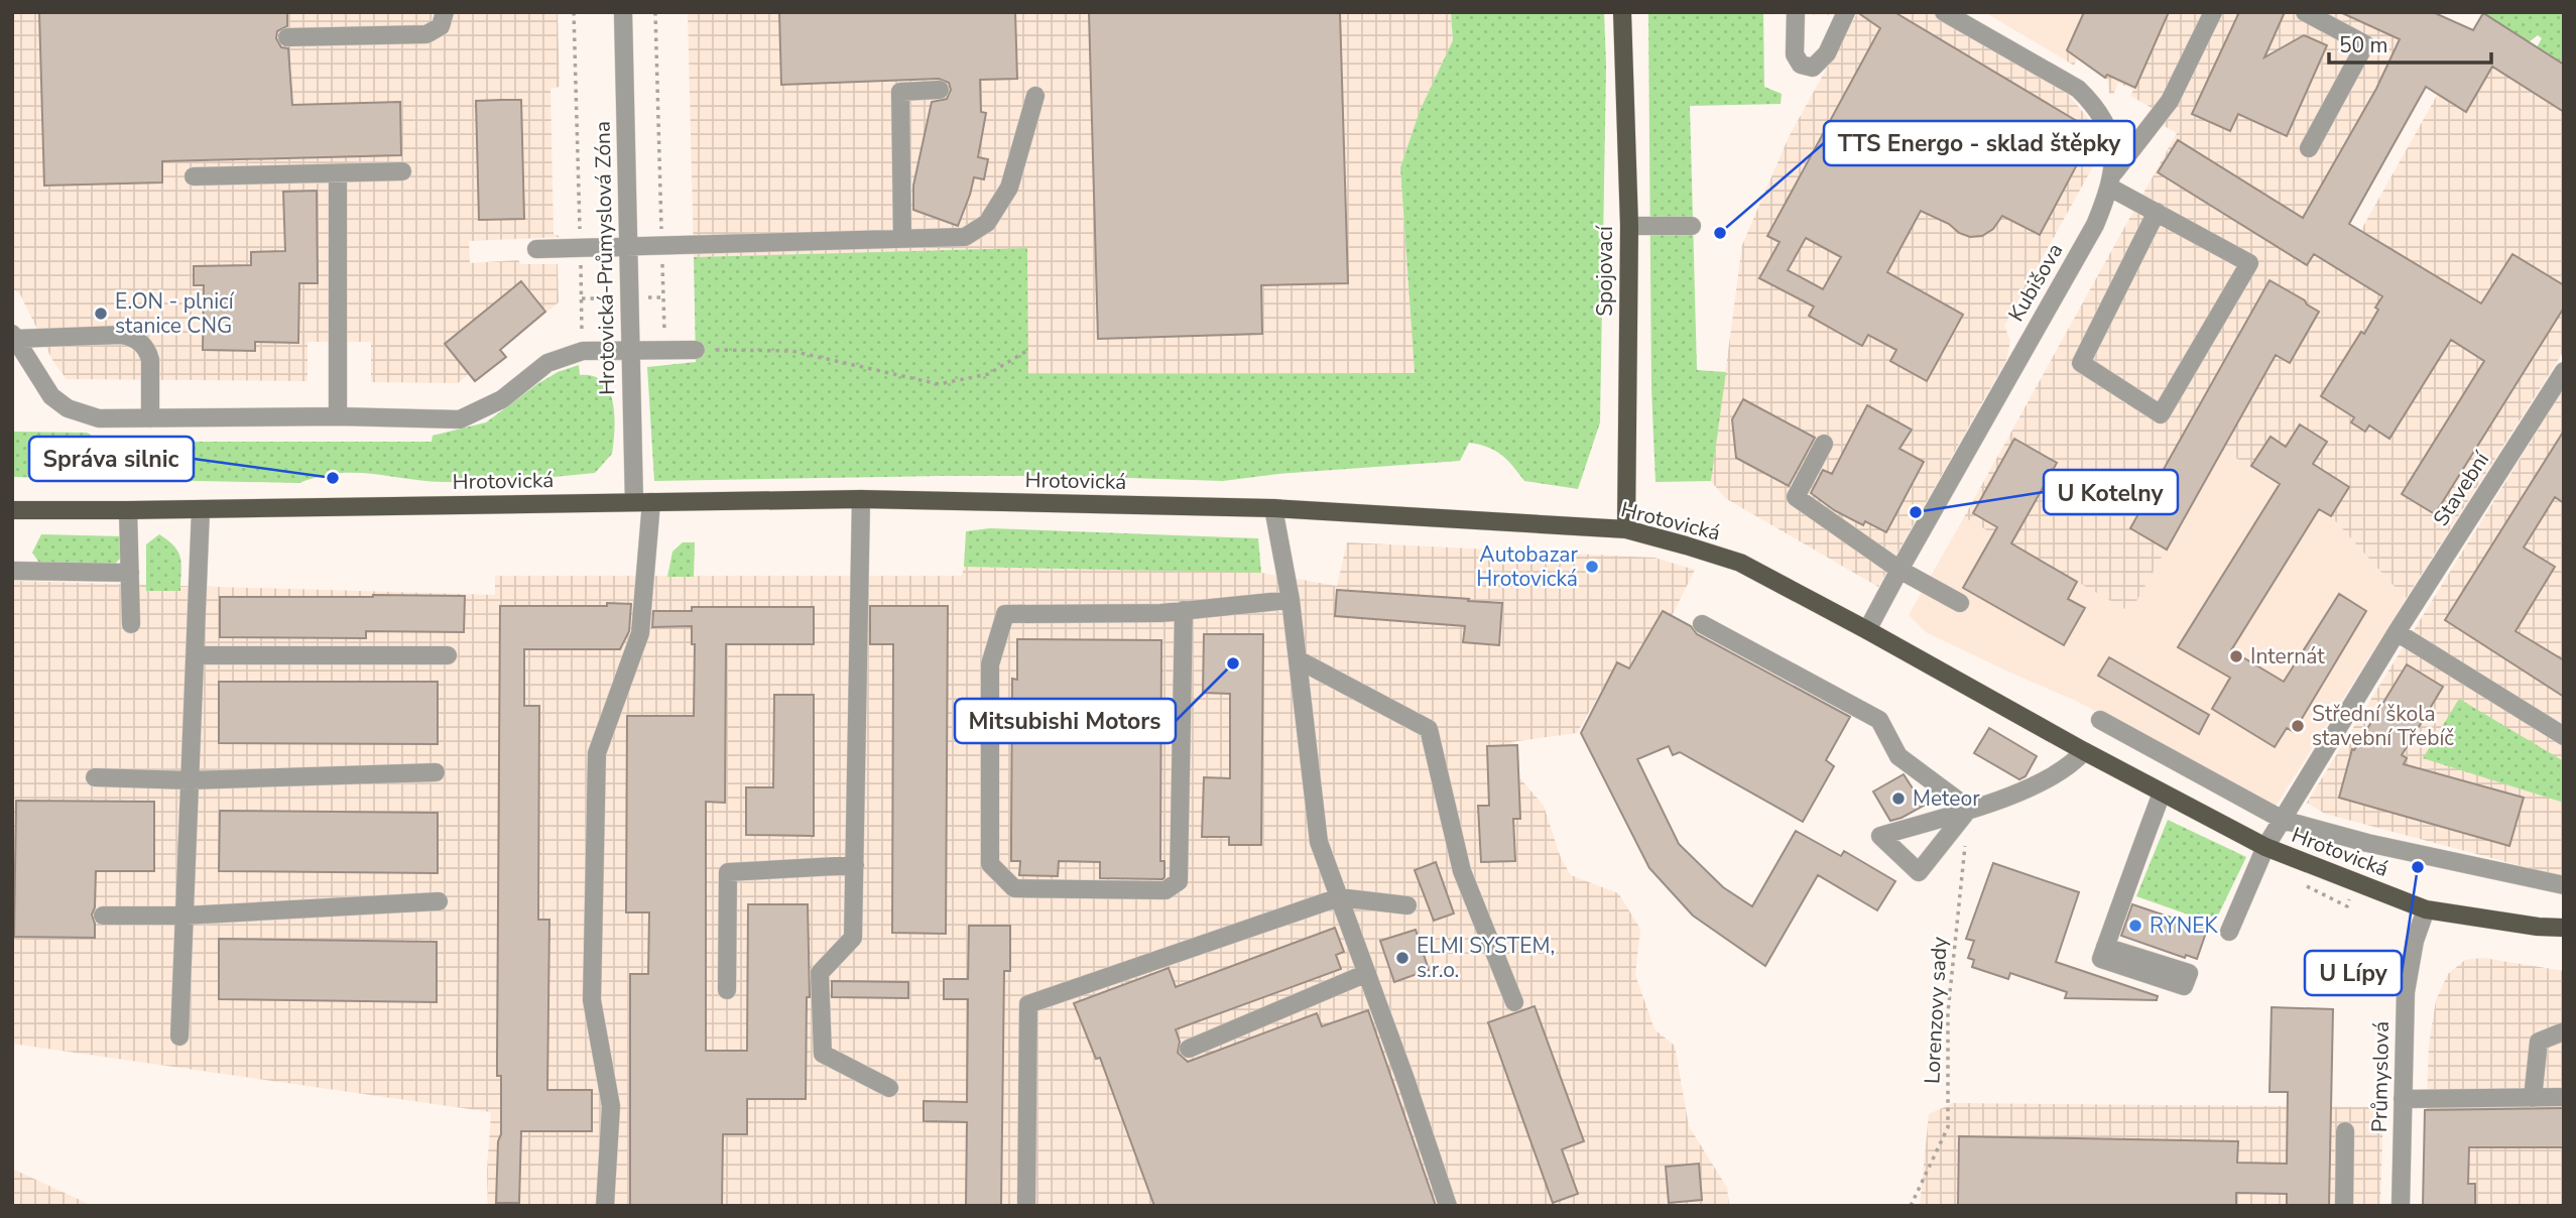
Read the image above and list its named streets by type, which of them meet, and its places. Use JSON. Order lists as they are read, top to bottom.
{
  "streets": {
    "main road": ["Spojovací", "Hrotovická"],
    "street": [
      "Hrotovická-Průmyslová Zóna",
      "Kubišova",
      "Stavební",
      "Průmyslová"
    ],
    "path": ["Lorenzovy sady"]
  },
  "crossings": [
    ["Hrotovická-Průmyslová Zóna", "Hrotovická"],
    ["Spojovací", "Hrotovická"],
    ["Kubišova", "Hrotovická"],
    ["Hrotovická", "Stavební"],
    ["Hrotovická", "Průmyslová"]
  ],
  "places": [
    "TTS Energo - sklad štěpky",
    "E.ON - plnicí stanice CNG",
    "Správa silnic",
    "U Kotelny",
    "Autobazar Hrotovická",
    "Internát",
    "Mitsubishi Motors",
    "Střední škola stavební Třebíč",
    "Meteor",
    "U Lípy",
    "RYNEK",
    "ELMI SYSTEM, s.r.o."
  ],
  "scale_bar": "50 m"
}
